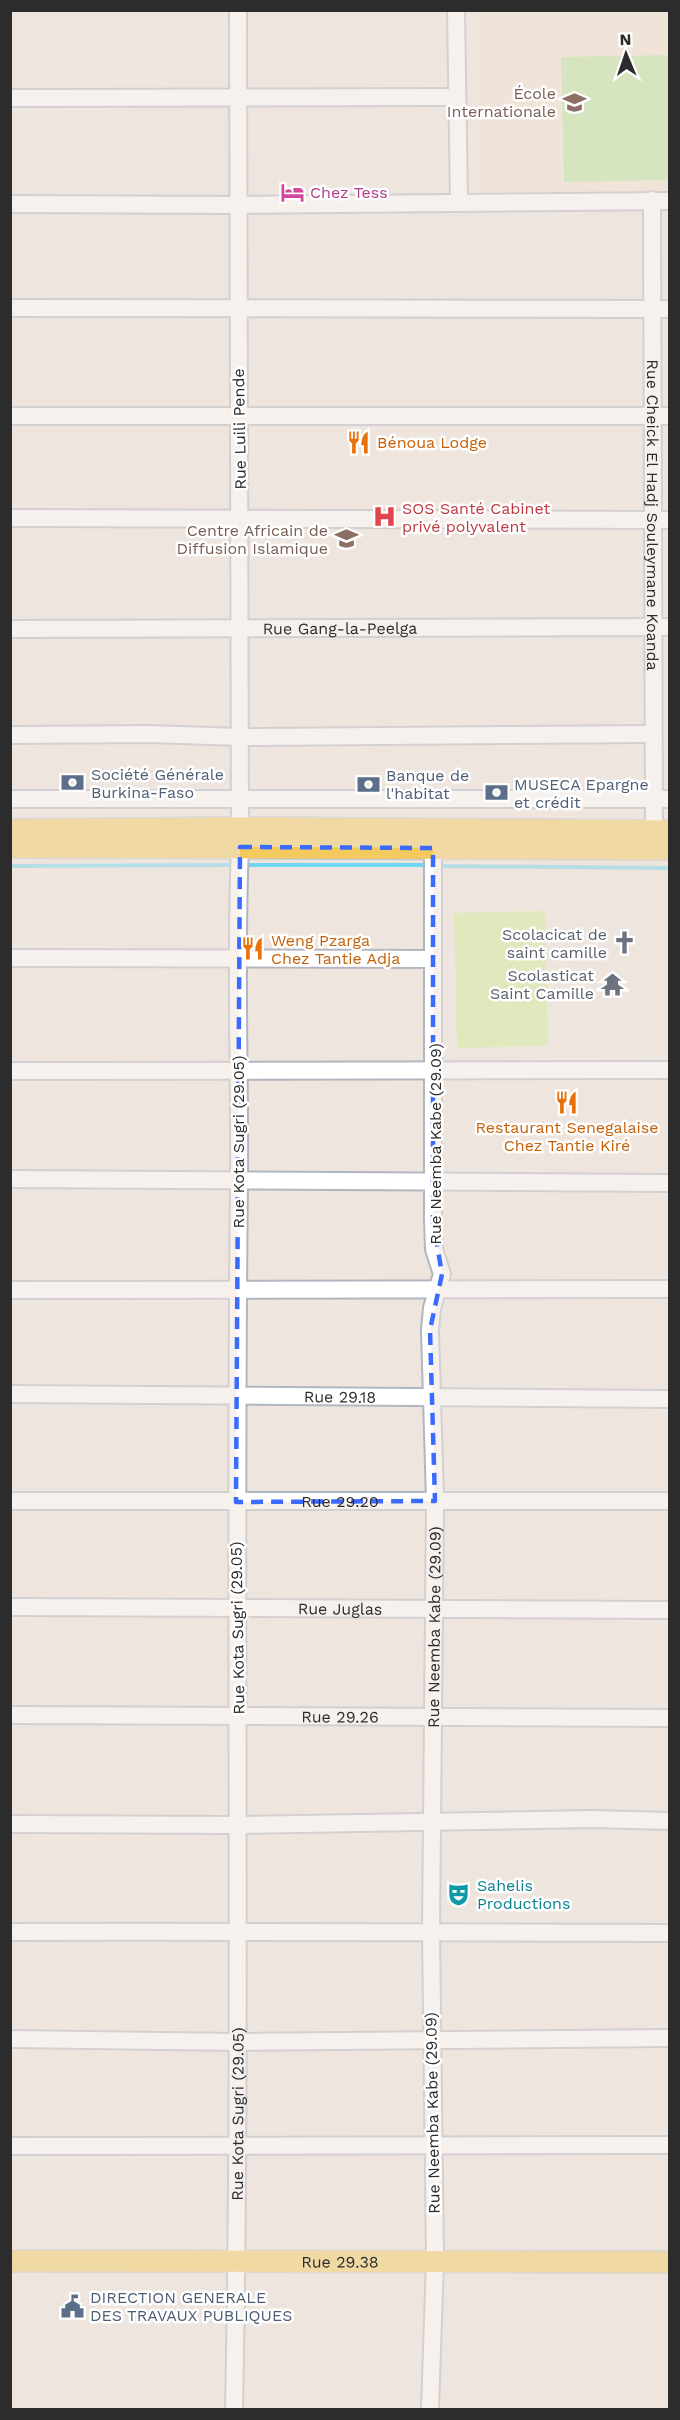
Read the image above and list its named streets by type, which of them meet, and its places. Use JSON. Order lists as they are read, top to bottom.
{
  "streets": {
    "main road": ["Rue 29.38"],
    "street": [
      "Rue Luili Pende",
      "Rue Cheick El Hadj Souleymane Koanda",
      "Rue Gang-la-Peelga",
      "Rue Kota Sugri (29.05)",
      "Rue Neemba Kabe (29.09)",
      "Rue 29.18",
      "Rue 29.20",
      "Rue Juglas",
      "Rue 29.26"
    ]
  },
  "crossings": [
    ["Rue Luili Pende", "Rue Gang-la-Peelga"],
    ["Rue Luili Pende", "Rue Kota Sugri (29.05)"],
    ["Rue Cheick El Hadj Souleymane Koanda", "Rue Gang-la-Peelga"],
    ["Rue Kota Sugri (29.05)", "Rue 29.18"],
    ["Rue Kota Sugri (29.05)", "Rue 29.20"],
    ["Rue Kota Sugri (29.05)", "Rue Juglas"],
    ["Rue Kota Sugri (29.05)", "Rue 29.26"],
    ["Rue Kota Sugri (29.05)", "Rue 29.38"],
    ["Rue Neemba Kabe (29.09)", "Rue 29.18"],
    ["Rue Neemba Kabe (29.09)", "Rue 29.20"],
    ["Rue Neemba Kabe (29.09)", "Rue Juglas"],
    ["Rue Neemba Kabe (29.09)", "Rue 29.26"],
    ["Rue Neemba Kabe (29.09)", "Rue 29.38"]
  ],
  "places": {
    "school or university": ["École Internationale", "Centre Africain de Diffusion Islamique"],
    "hotel": ["Chez Tess"],
    "restaurant": ["Bénoua Lodge", "Weng Pzarga Chez Tantie Adja", "Restaurant Senegalaise Chez Tantie Kiré"],
    "hospital": ["SOS Santé Cabinet privé polyvalent"],
    "bank": ["Société Générale Burkina-Faso", "Banque de l'habitat", "MUSECA Epargne et crédit"],
    "church": ["Scolacicat de saint camille"],
    "temple": ["Scolasticat Saint Camille"],
    "theatre": ["Sahelis Productions"],
    "public building": ["DIRECTION GENERALE DES TRAVAUX PUBLIQUES"]
  },
  "north": "top"
}
